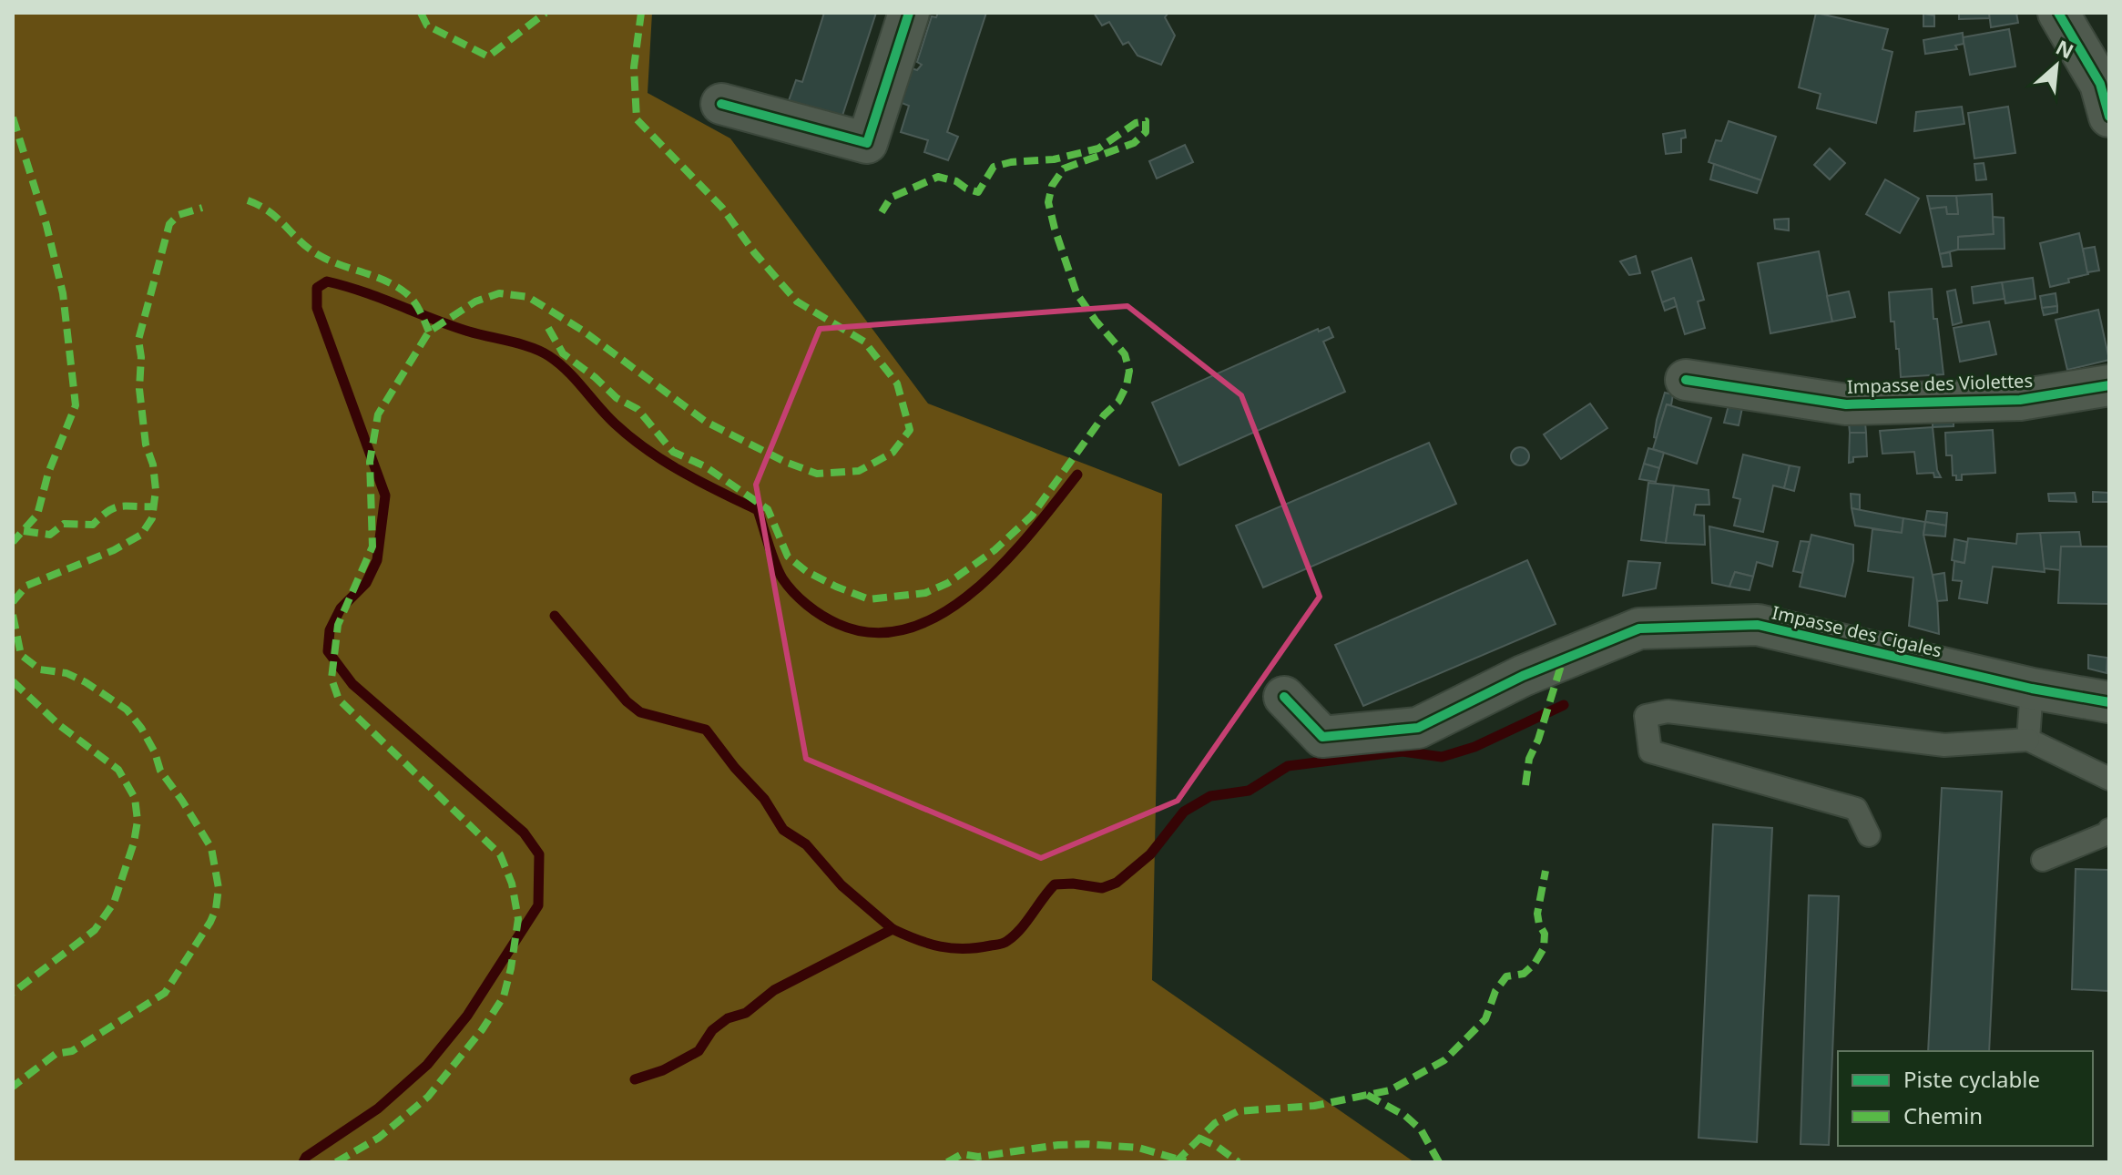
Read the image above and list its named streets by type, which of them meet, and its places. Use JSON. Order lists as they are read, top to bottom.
{
  "streets": {
    "street": ["Impasse des Violettes", "Impasse des Cigales"]
  },
  "legend": ["Piste cyclable", "Chemin"],
  "north": "top right"
}
